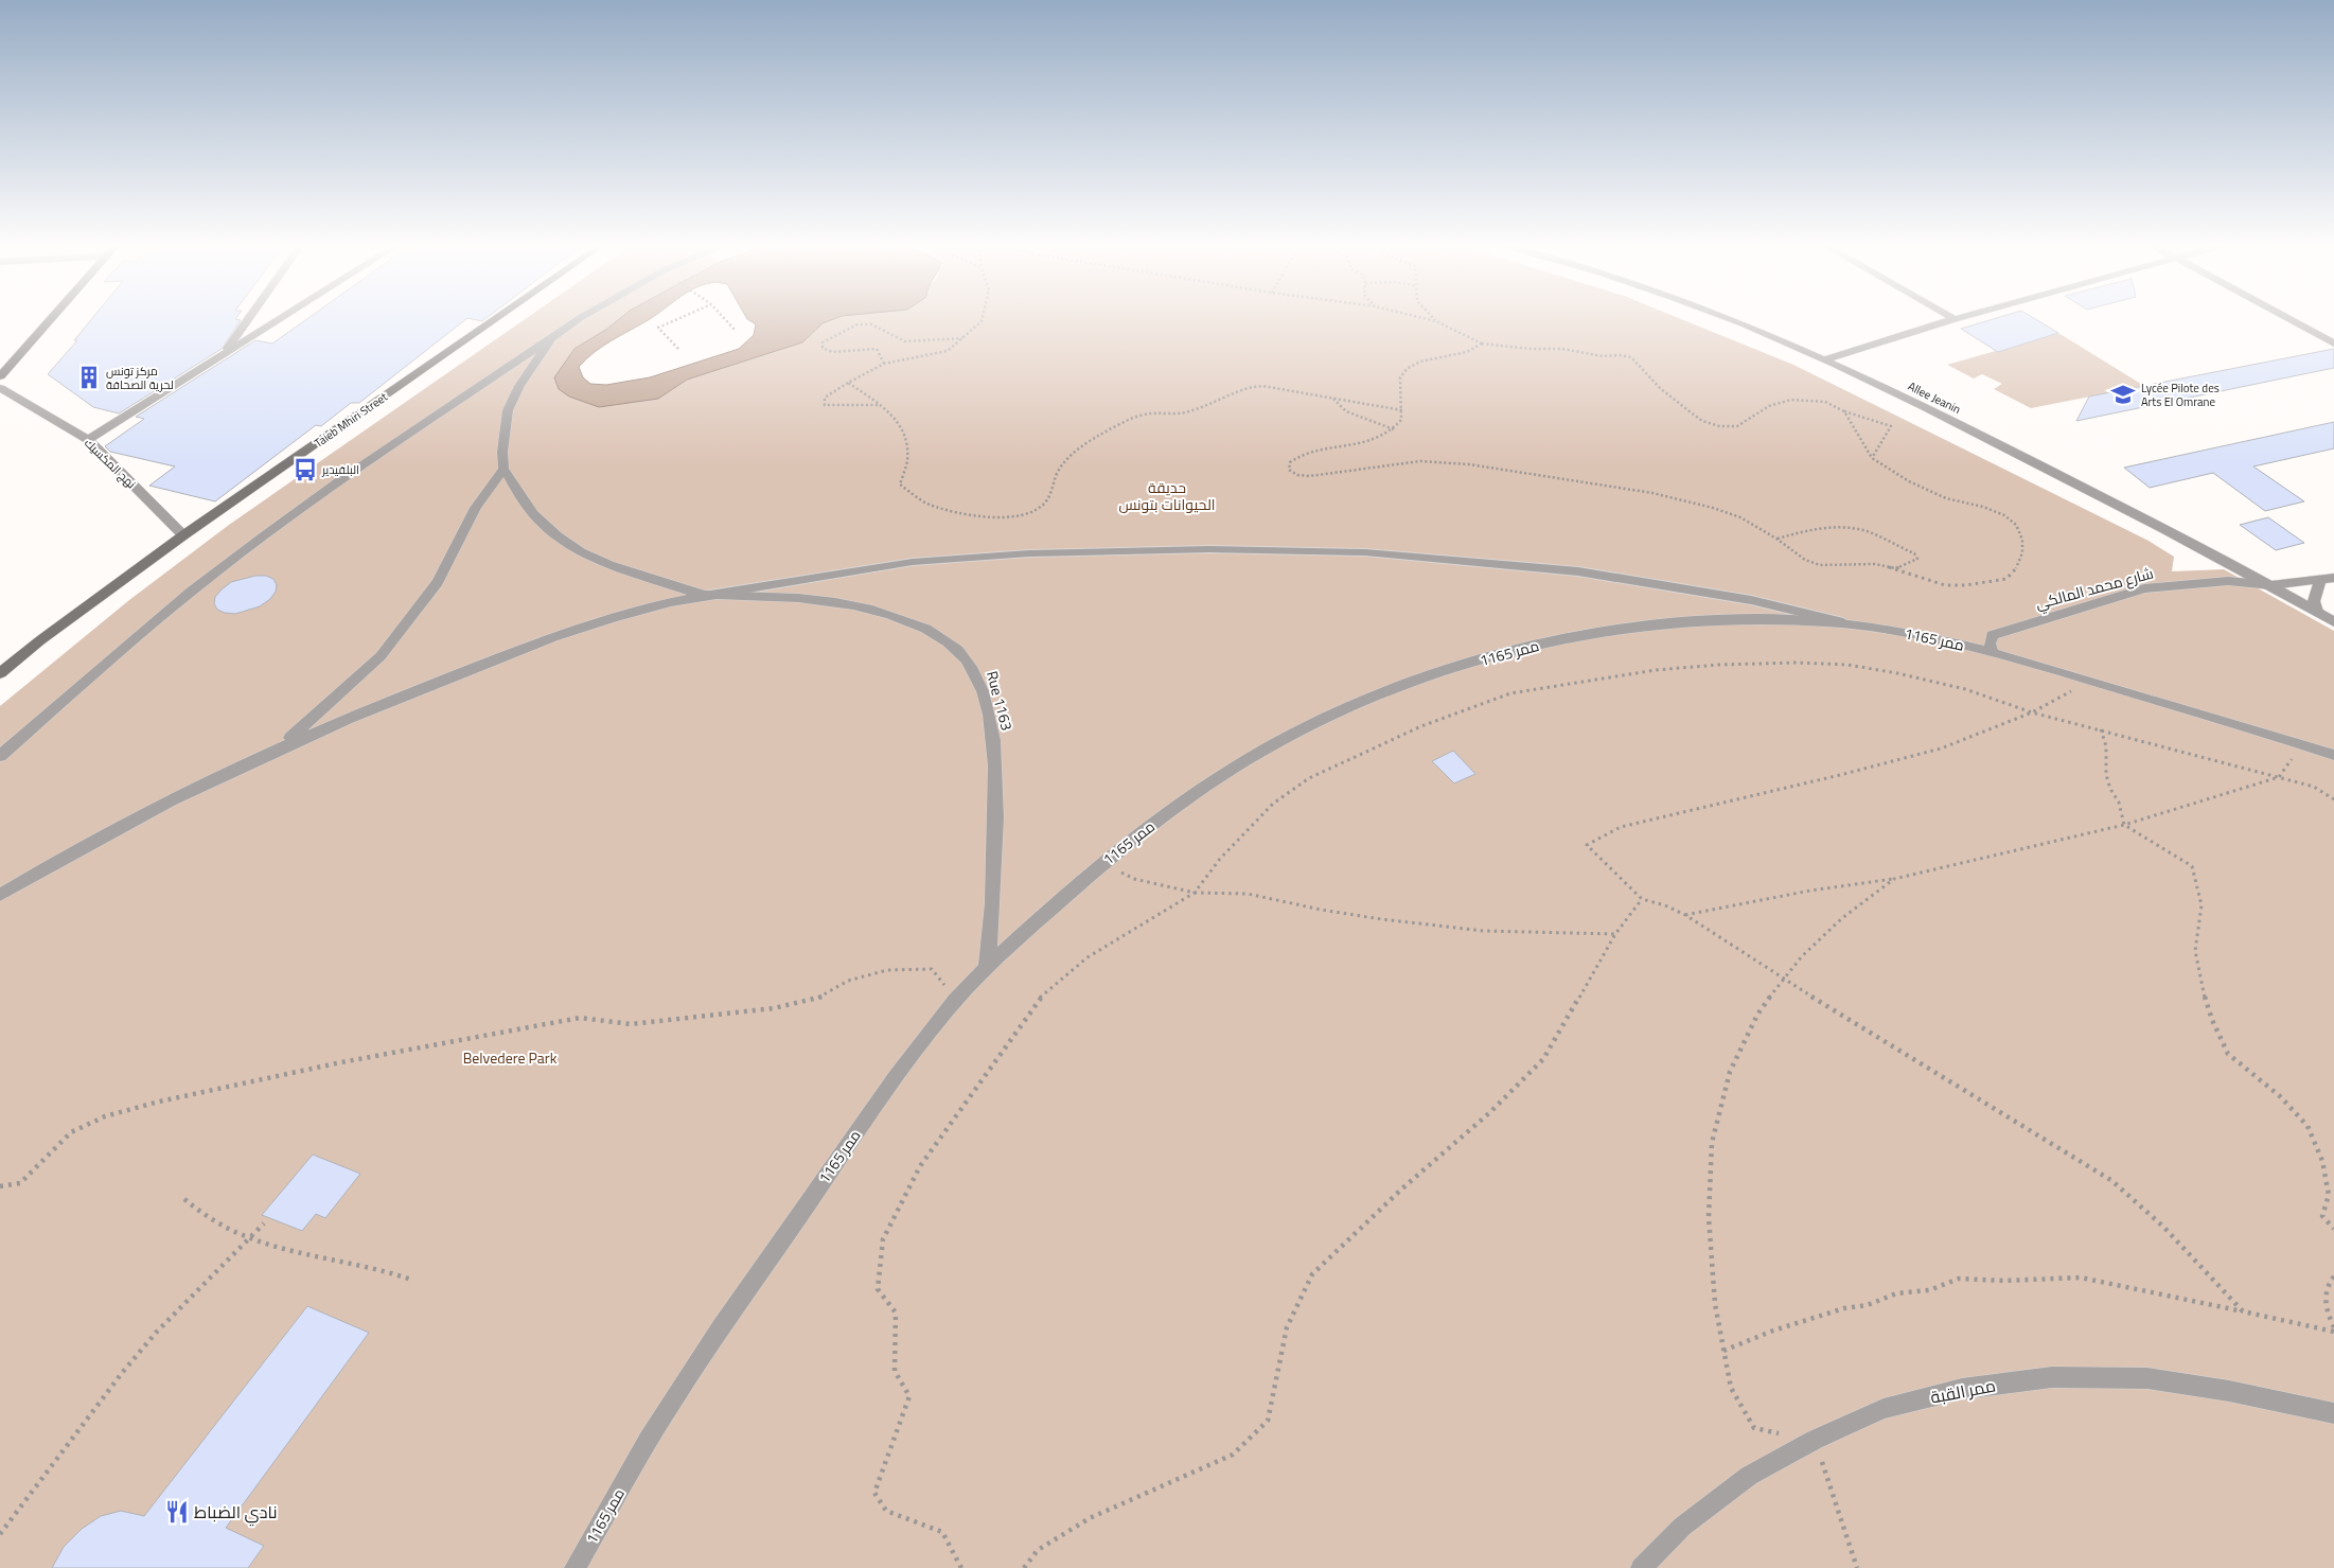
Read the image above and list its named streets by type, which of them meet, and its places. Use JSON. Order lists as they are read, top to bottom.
{
  "streets": {
    "main road": ["Taieb Mhiri Street"],
    "street": [
      "Allee Jeanin",
      "نهج المكسيك",
      "شارع محمد المالكي",
      "ممر 1165",
      "Rue 1163",
      "ممر القبة"
    ]
  },
  "crossings": [
    ["Allee Jeanin", "شارع محمد المالكي"],
    ["Taieb Mhiri Street", "نهج المكسيك"],
    ["شارع محمد المالكي", "ممر 1165"],
    ["ممر 1165", "Rue 1163"]
  ],
  "parks": ["حديقة الحيوانات بتونس", "Belvedere Park"],
  "places": {
    "building": ["مركز تونس لحرية الصحافة"],
    "school or university": ["Lycée Pilote des Arts El Omrane"],
    "bus stop": ["البلفيدير"],
    "restaurant": ["نادي الضباط"]
  }
}
